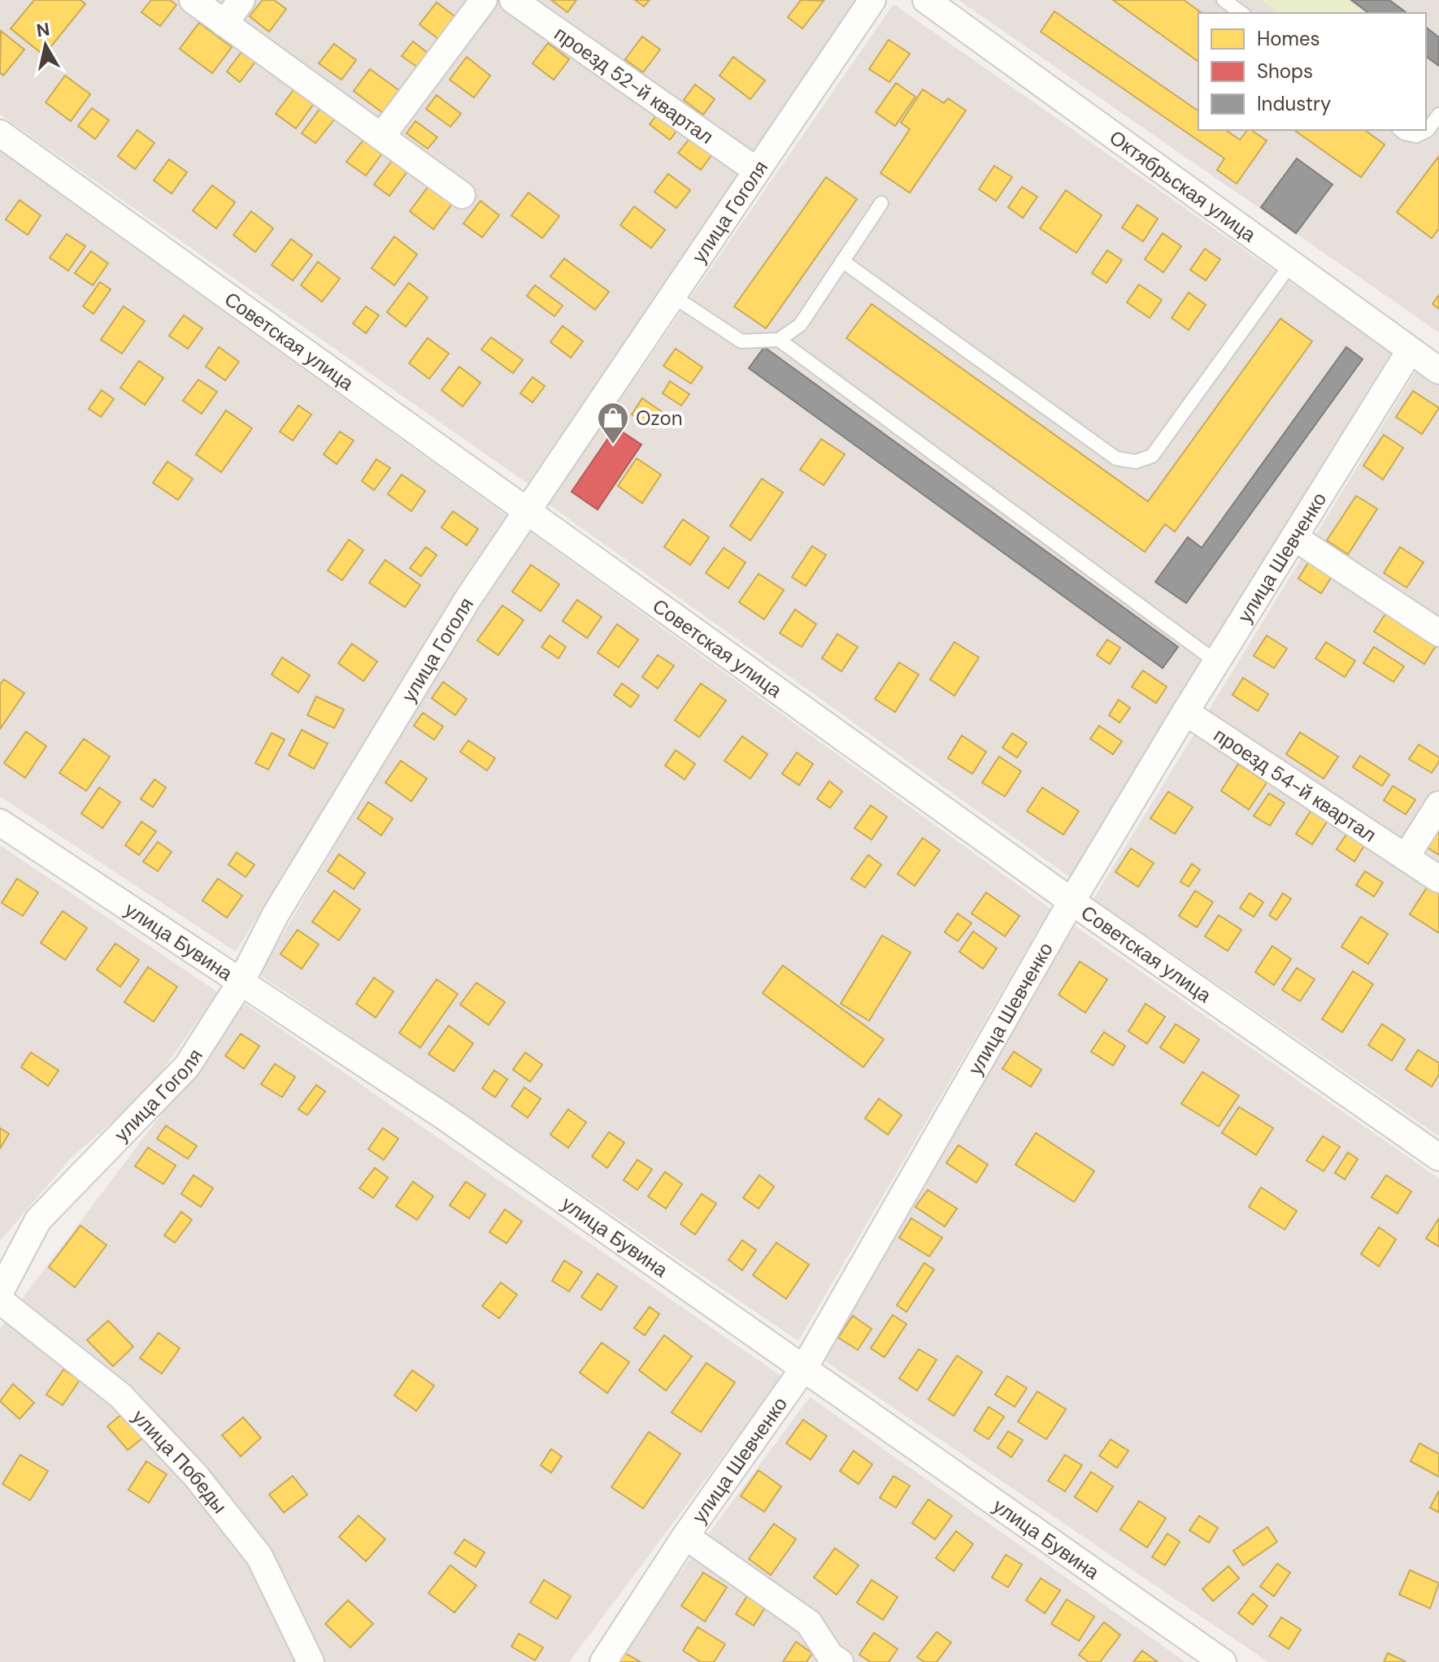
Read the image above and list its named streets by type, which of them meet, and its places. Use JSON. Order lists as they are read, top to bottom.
{
  "streets": {
    "street": [
      "проезд 52-й квартал",
      "Октябрьская улица",
      "улица Гоголя",
      "Советская улица",
      "улица Шевченко",
      "проезд 54-й квартал",
      "улица Бувина",
      "улица Победы"
    ]
  },
  "crossings": [
    ["проезд 52-й квартал", "улица Гоголя"],
    ["Октябрьская улица", "улица Шевченко"],
    ["улица Гоголя", "Советская улица"],
    ["улица Гоголя", "улица Бувина"],
    ["Советская улица", "улица Шевченко"],
    ["улица Шевченко", "проезд 54-й квартал"],
    ["улица Шевченко", "улица Бувина"]
  ],
  "places": {
    "shop": ["Ozon"]
  },
  "legend": ["Homes", "Shops", "Industry"],
  "north": "top"
}
